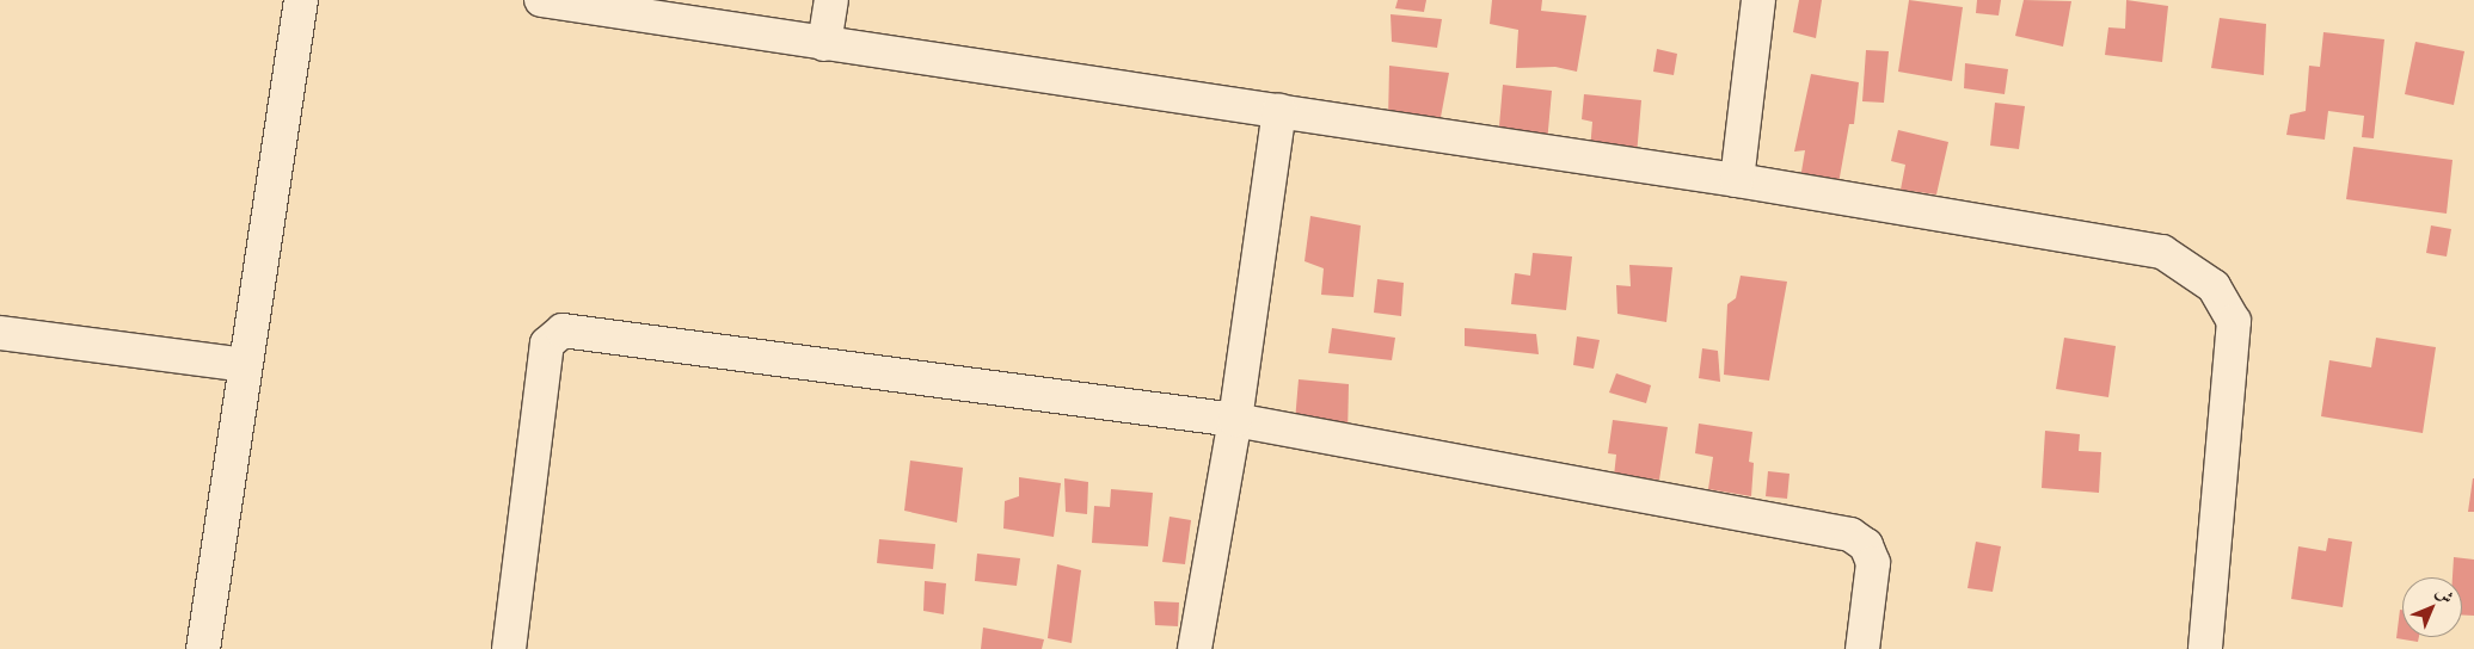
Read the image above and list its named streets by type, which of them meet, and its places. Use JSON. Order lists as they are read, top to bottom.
{
  "north": "top right"
}
